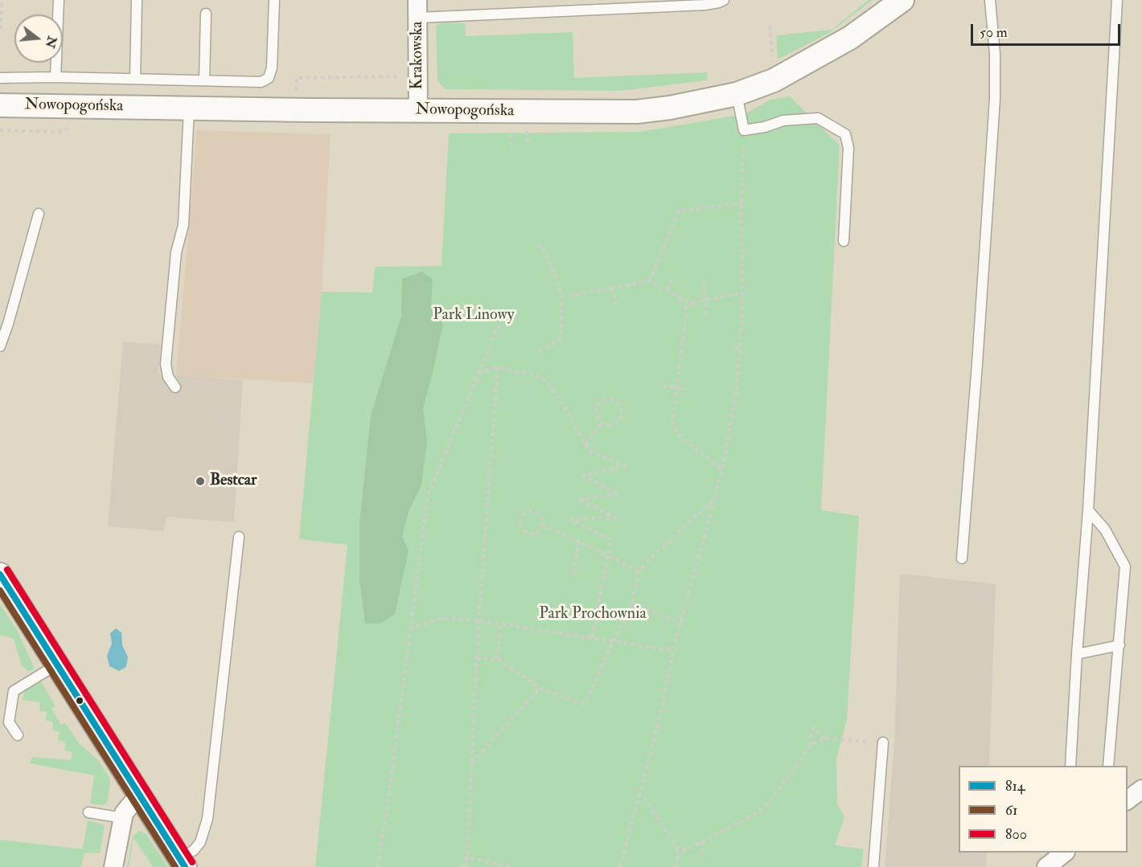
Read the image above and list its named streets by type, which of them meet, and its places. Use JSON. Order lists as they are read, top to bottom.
{
  "streets": {
    "street": ["Krakowska", "Nowopogońska"]
  },
  "crossings": [
    ["Krakowska", "Nowopogońska"]
  ],
  "parks": ["Park Linowy", "Park Prochownia"],
  "places": ["Bestcar"],
  "lines": ["transit line 800", "transit line 814", "transit line 61"],
  "legend": ["814", "61", "800"],
  "scale_bar": "50 m",
  "north": "right"
}
